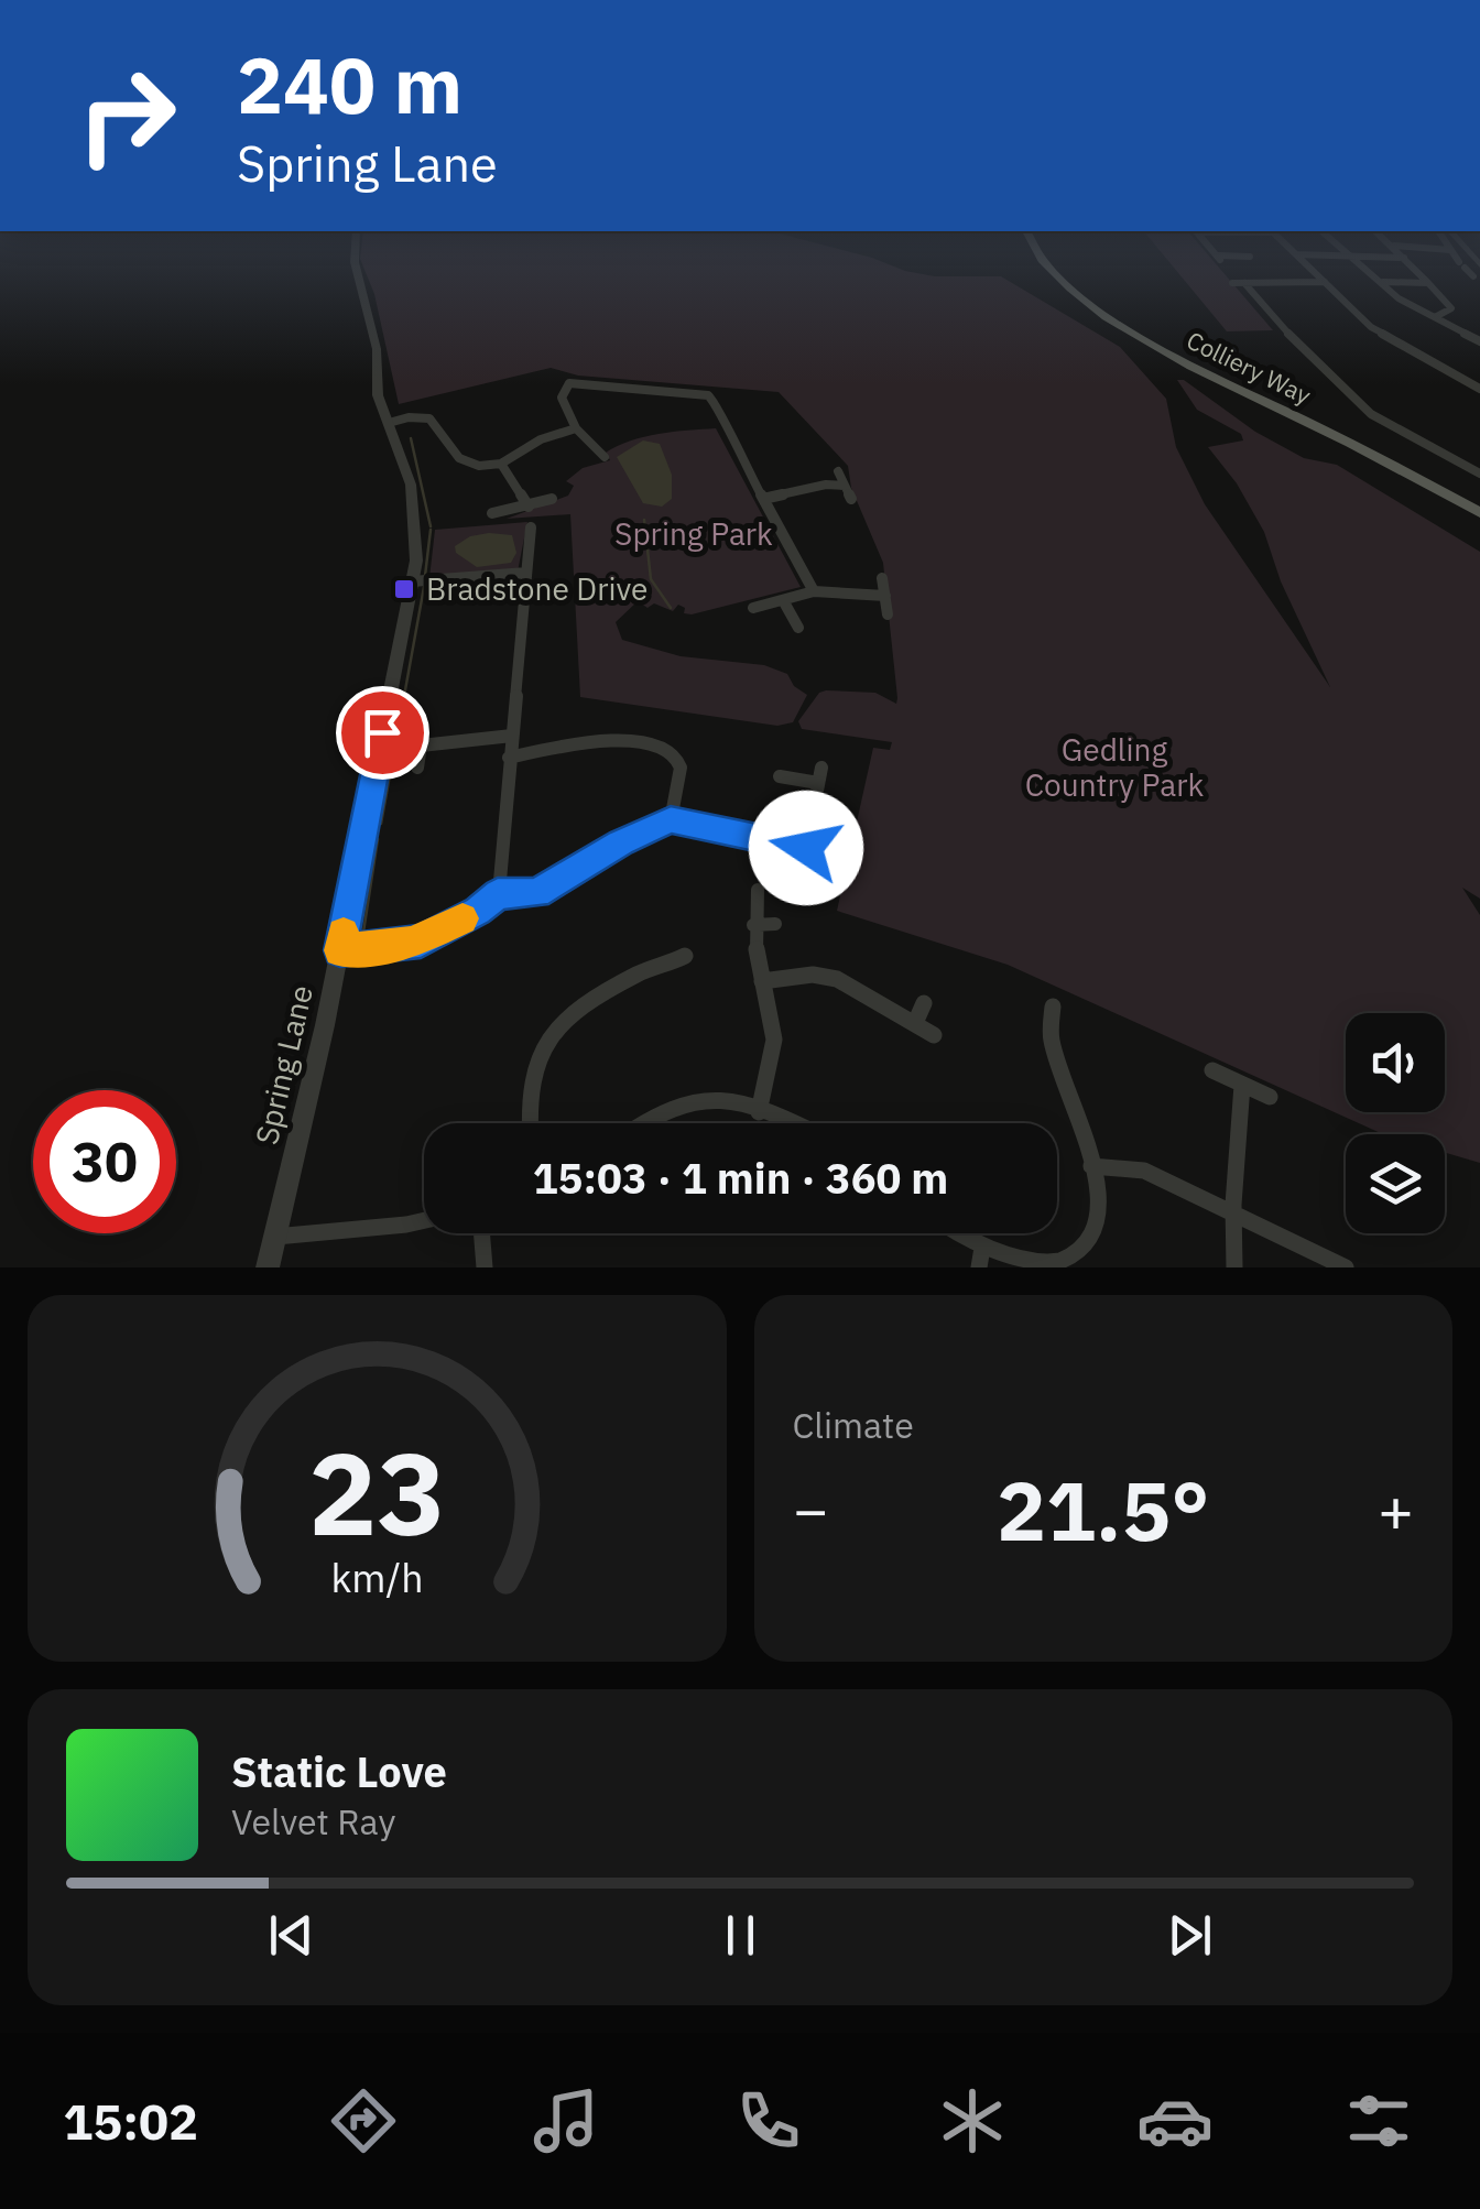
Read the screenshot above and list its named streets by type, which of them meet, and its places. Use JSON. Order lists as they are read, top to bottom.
{
  "streets": {
    "main road": ["Colliery Way"],
    "street": ["Spring Lane"]
  },
  "parks": ["Spring Park", "Gedling Country Park"],
  "places": {
    "transit": ["Bradstone Drive"]
  },
  "page": {
    "turn": ["240 m", "Spring Lane"],
    "limit": "30",
    "trip": "15:03 · 1 min · 360 m",
    "tile": "Climate",
    "heat": ["−", "21.5°", "+"],
    "song": ["Static Love", "Velvet Ray"],
    "tabs": "15:02",
    "gauge": ["23", "km/h"]
  }
}
